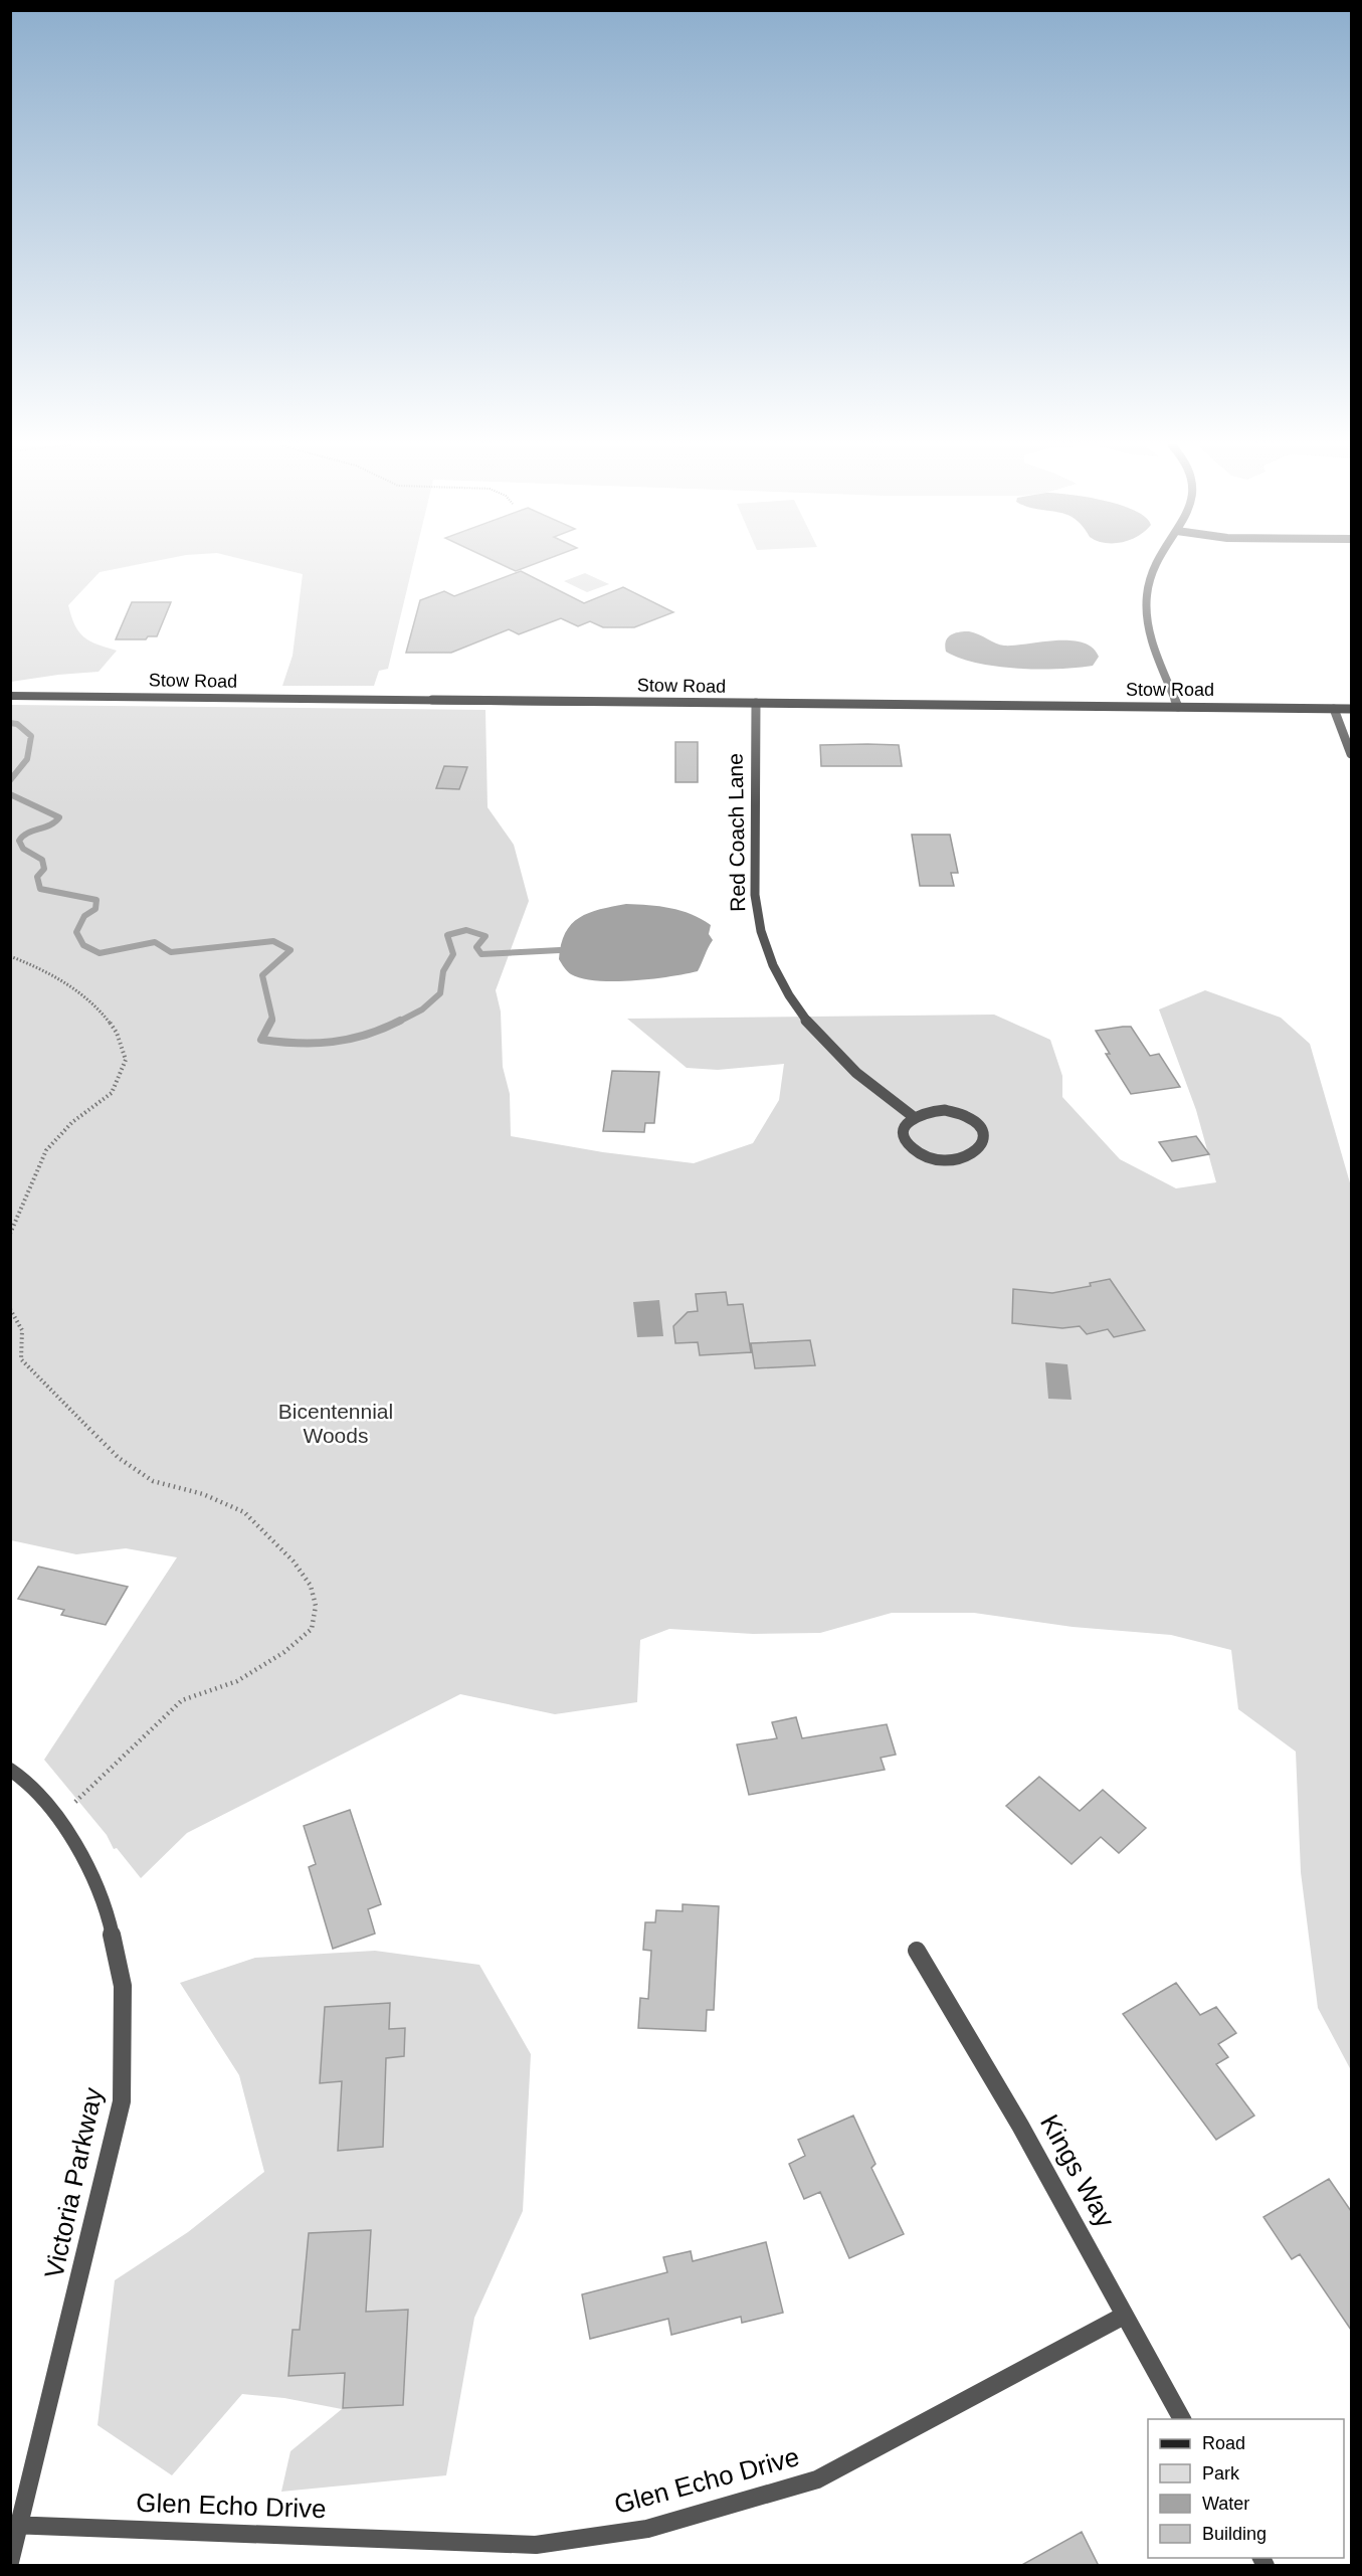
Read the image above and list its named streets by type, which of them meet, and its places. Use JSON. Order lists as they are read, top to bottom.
{
  "streets": {
    "street": [
      "Stow Road",
      "Red Coach Lane",
      "Kings Way",
      "Victoria Parkway",
      "Glen Echo Drive"
    ]
  },
  "crossings": [
    ["Stow Road", "Red Coach Lane"],
    ["Kings Way", "Glen Echo Drive"],
    ["Victoria Parkway", "Glen Echo Drive"]
  ],
  "parks": ["Bicentennial Woods"],
  "legend": [
    "Road",
    "Park",
    "Water",
    "Building"
  ]
}
